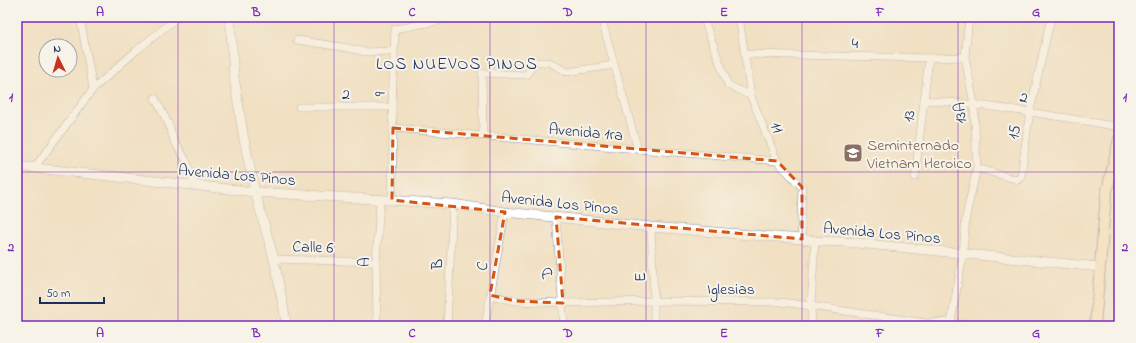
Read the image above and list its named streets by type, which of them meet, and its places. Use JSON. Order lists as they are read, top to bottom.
{
  "streets": {
    "street": [
      "4",
      "2",
      "9",
      "13A",
      "13",
      "11",
      "Avenida 1ra",
      "15",
      "Avenida Los Pinos",
      "Calle 6",
      "A",
      "B",
      "C",
      "D",
      "E",
      "Iglesias"
    ]
  },
  "crossings": [
    ["4", "13A"],
    ["4", "13"],
    ["4", "11"],
    ["2", "9"],
    ["2", "13A"],
    ["2", "13"],
    ["2", "15"],
    ["9", "Avenida 1ra"],
    ["9", "Avenida Los Pinos"],
    ["13A", "15"],
    ["13A", "Avenida Los Pinos"],
    ["11", "Avenida 1ra"],
    ["11", "Avenida Los Pinos"],
    ["Avenida Los Pinos", "A"],
    ["Avenida Los Pinos", "B"],
    ["Avenida Los Pinos", "C"],
    ["Avenida Los Pinos", "D"],
    ["Avenida Los Pinos", "E"],
    ["Calle 6", "A"],
    ["C", "Iglesias"],
    ["D", "Iglesias"],
    ["E", "Iglesias"]
  ],
  "districts": ["LOS NUEVOS PINOS"],
  "places": {
    "school or university": ["Seminternado Vietnam Heroico"]
  },
  "scale_bar": "50 m",
  "north": "top",
  "grid": {
    "columns": [
      "A",
      "B",
      "C",
      "D",
      "E",
      "F",
      "G"
    ],
    "rows": ["1", "2"]
  }
}
